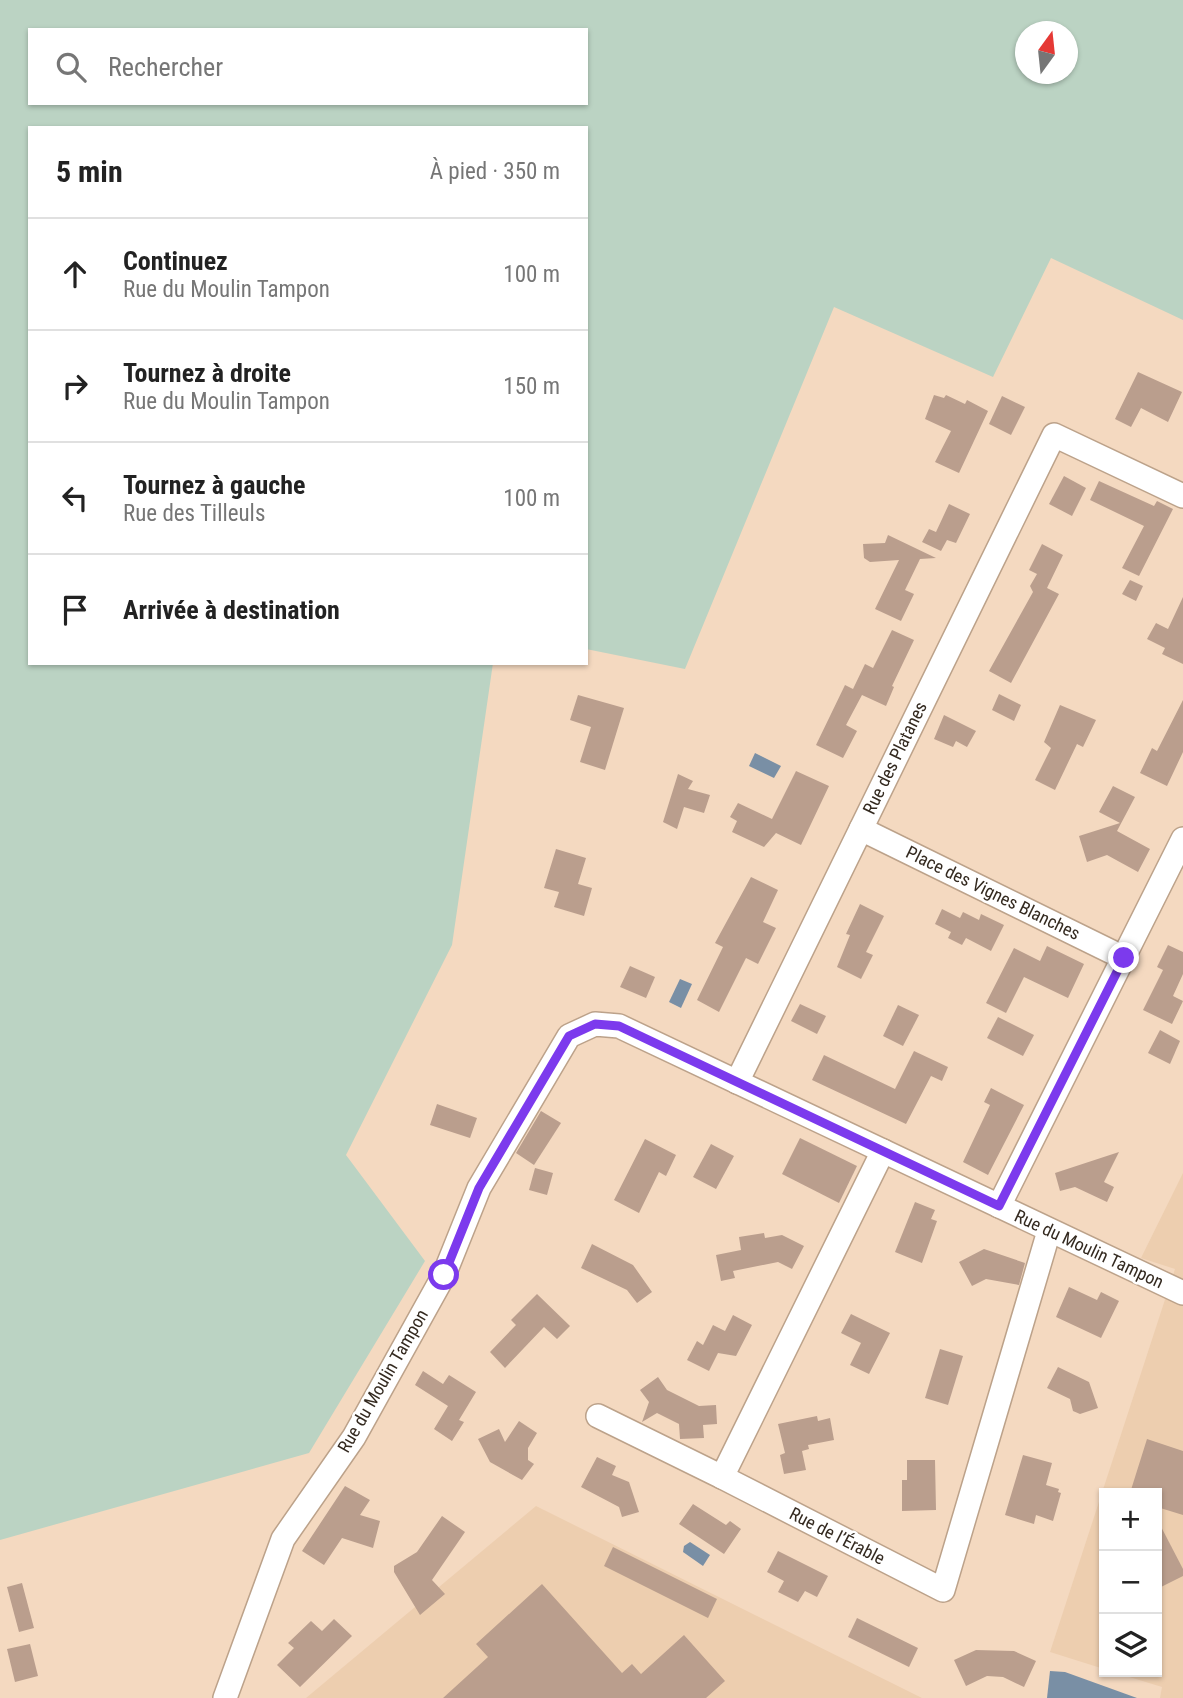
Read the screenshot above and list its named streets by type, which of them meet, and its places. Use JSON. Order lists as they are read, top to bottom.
{
  "streets": {
    "street": [
      "Rue des Platanes",
      "Place des Vignes Blanches",
      "Rue du Moulin Tampon",
      "Rue de l’Érable"
    ]
  },
  "crossings": [
    ["Rue des Platanes", "Place des Vignes Blanches"],
    ["Rue des Platanes", "Rue du Moulin Tampon"],
    ["Rue du Moulin Tampon", "Rue de l’Érable"]
  ],
  "north": "top",
  "page": {
    "search": "Rechercher",
    "heading": ["5 min", "À pied · 350 m"],
    "list": [
      ["Continuez", "Rue du Moulin Tampon", "100 m"],
      ["Tournez à droite", "Rue du Moulin Tampon", "150 m"],
      ["Tournez à gauche", "Rue des Tilleuls", "100 m"],
      "Arrivée à destination"
    ],
    "map_buttons": ["+", "−"]
  }
}
